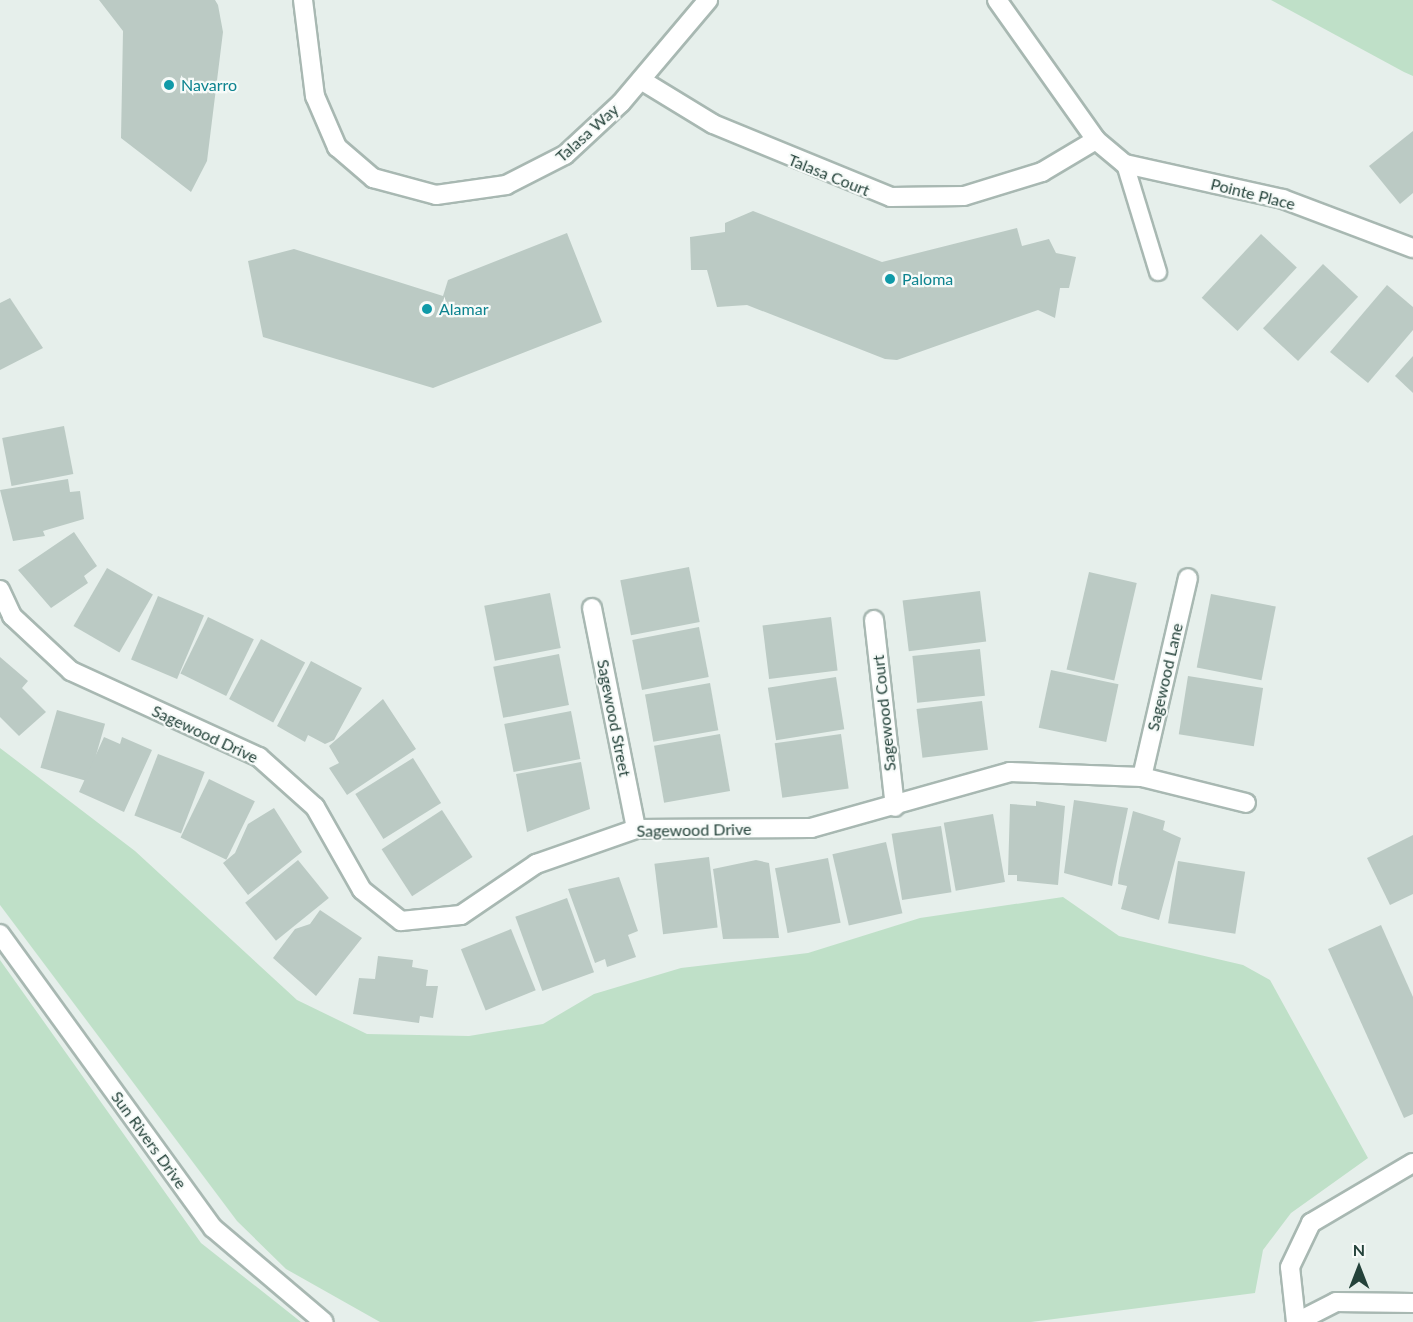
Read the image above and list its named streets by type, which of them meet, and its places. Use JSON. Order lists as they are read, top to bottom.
{
  "streets": {
    "street": [
      "Talasa Way",
      "Talasa Court",
      "Pointe Place",
      "Sagewood Lane",
      "Sagewood Court",
      "Sagewood Street",
      "Sagewood Drive",
      "Sun Rivers Drive"
    ]
  },
  "crossings": [
    ["Talasa Way", "Talasa Court"],
    ["Talasa Court", "Pointe Place"],
    ["Sagewood Lane", "Sagewood Drive"],
    ["Sagewood Court", "Sagewood Drive"],
    ["Sagewood Street", "Sagewood Drive"]
  ],
  "places": ["Navarro", "Paloma", "Alamar"],
  "north": "top"
}
